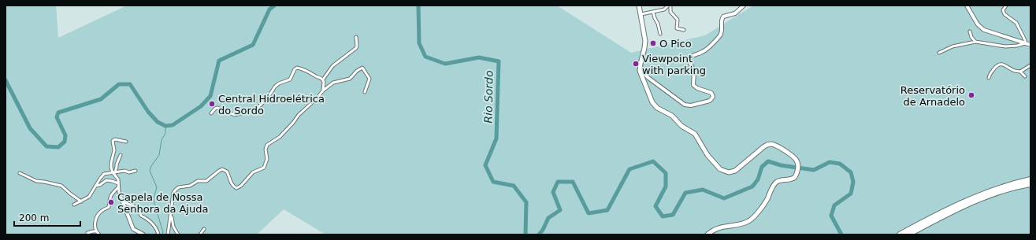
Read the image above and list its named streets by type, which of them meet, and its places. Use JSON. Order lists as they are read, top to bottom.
{
  "water": ["Rio Sordo"],
  "places": [
    "O Pico",
    "Viewpoint with parking",
    "Reservatório de Arnadelo",
    "Central Hidroelétrica do Sordo",
    "Capela de Nossa Senhora da Ajuda"
  ],
  "scale_bar": "200 m"
}
